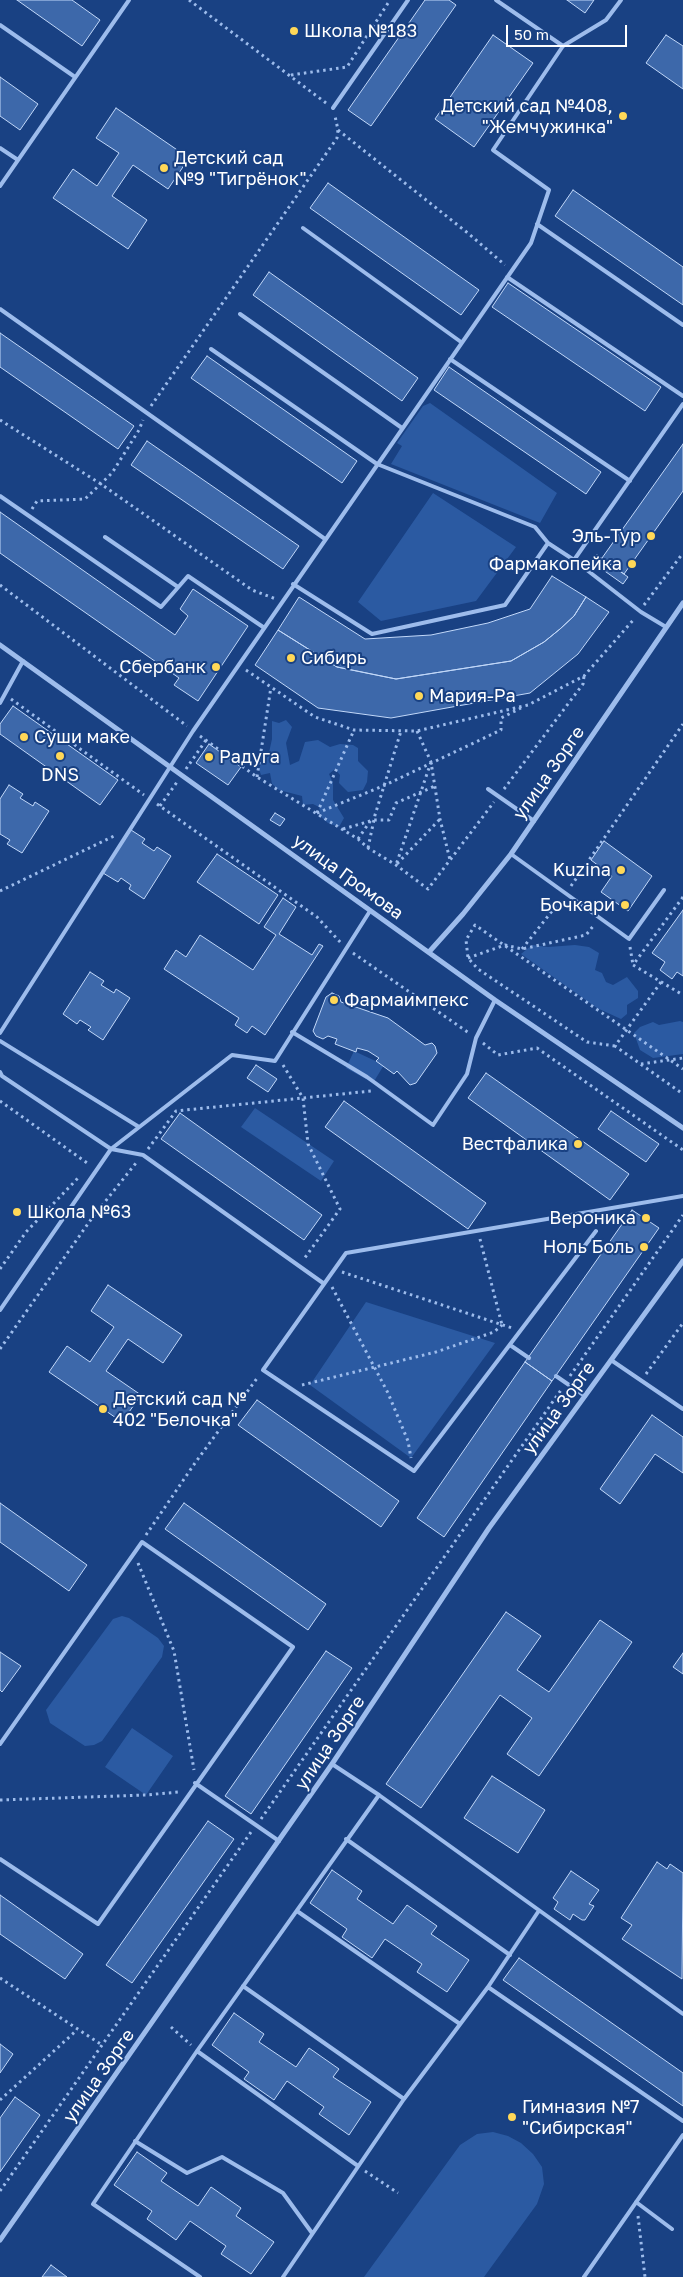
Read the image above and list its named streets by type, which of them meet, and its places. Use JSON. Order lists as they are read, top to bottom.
{
  "streets": {
    "street": ["улица Зорге", "улица Громова"]
  },
  "crossings": [
    ["улица Зорге", "улица Громова"]
  ],
  "places": [
    "Школа №183",
    "Детский сад №408, \"Жемчужинка\"",
    "Детский сад №9 \"Тигрёнок\"",
    "Эль-Тур",
    "Фармакопейка",
    "Сибирь",
    "Сбербанк",
    "Мария-Ра",
    "Суши маке",
    "DNS",
    "Радуга",
    "Kuzina",
    "Бочкари",
    "Фармаимпекс",
    "Вестфалика",
    "Школа №63",
    "Вероника",
    "Ноль Боль",
    "Детский сад № 402 \"Белочка\"",
    "Гимназия №7 \"Сибирская\""
  ],
  "scale_bar": "50 m"
}
